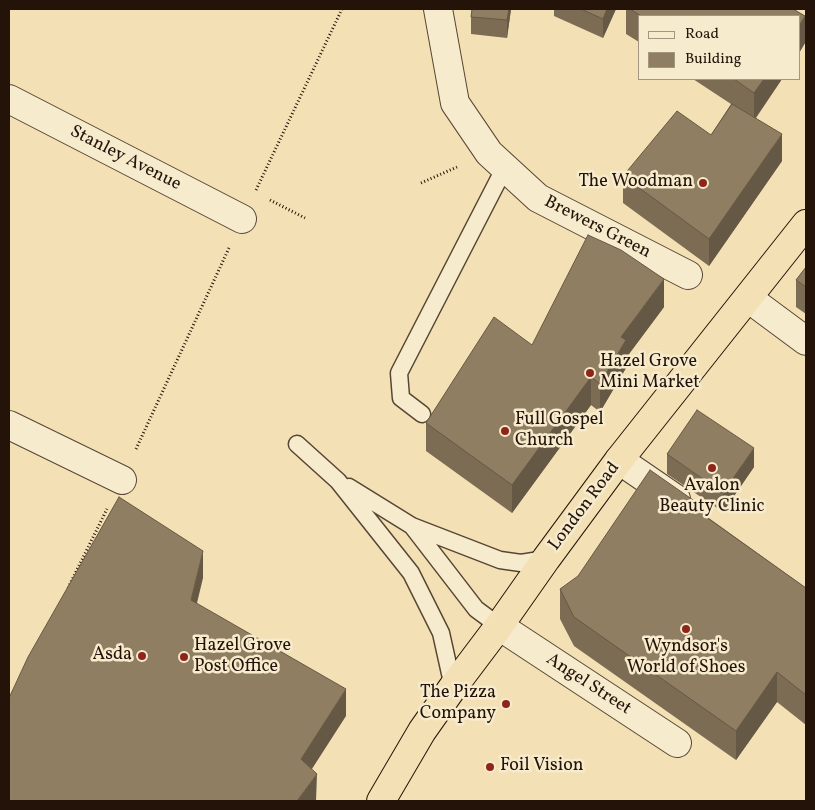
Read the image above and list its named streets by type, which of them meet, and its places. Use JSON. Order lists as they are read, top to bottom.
{
  "streets": {
    "highway": ["London Road"],
    "street": ["Stanley Avenue", "Brewers Green", "Angel Street"]
  },
  "crossings": [
    ["London Road", "Angel Street"]
  ],
  "places": [
    "The Woodman",
    "Hazel Grove Mini Market",
    "Full Gospel Church",
    "Avalon Beauty Clinic",
    "Wyndsor's World of Shoes",
    "Asda",
    "Hazel Grove Post Office",
    "The Pizza Company",
    "Foil Vision"
  ],
  "legend": ["Road", "Building"]
}
